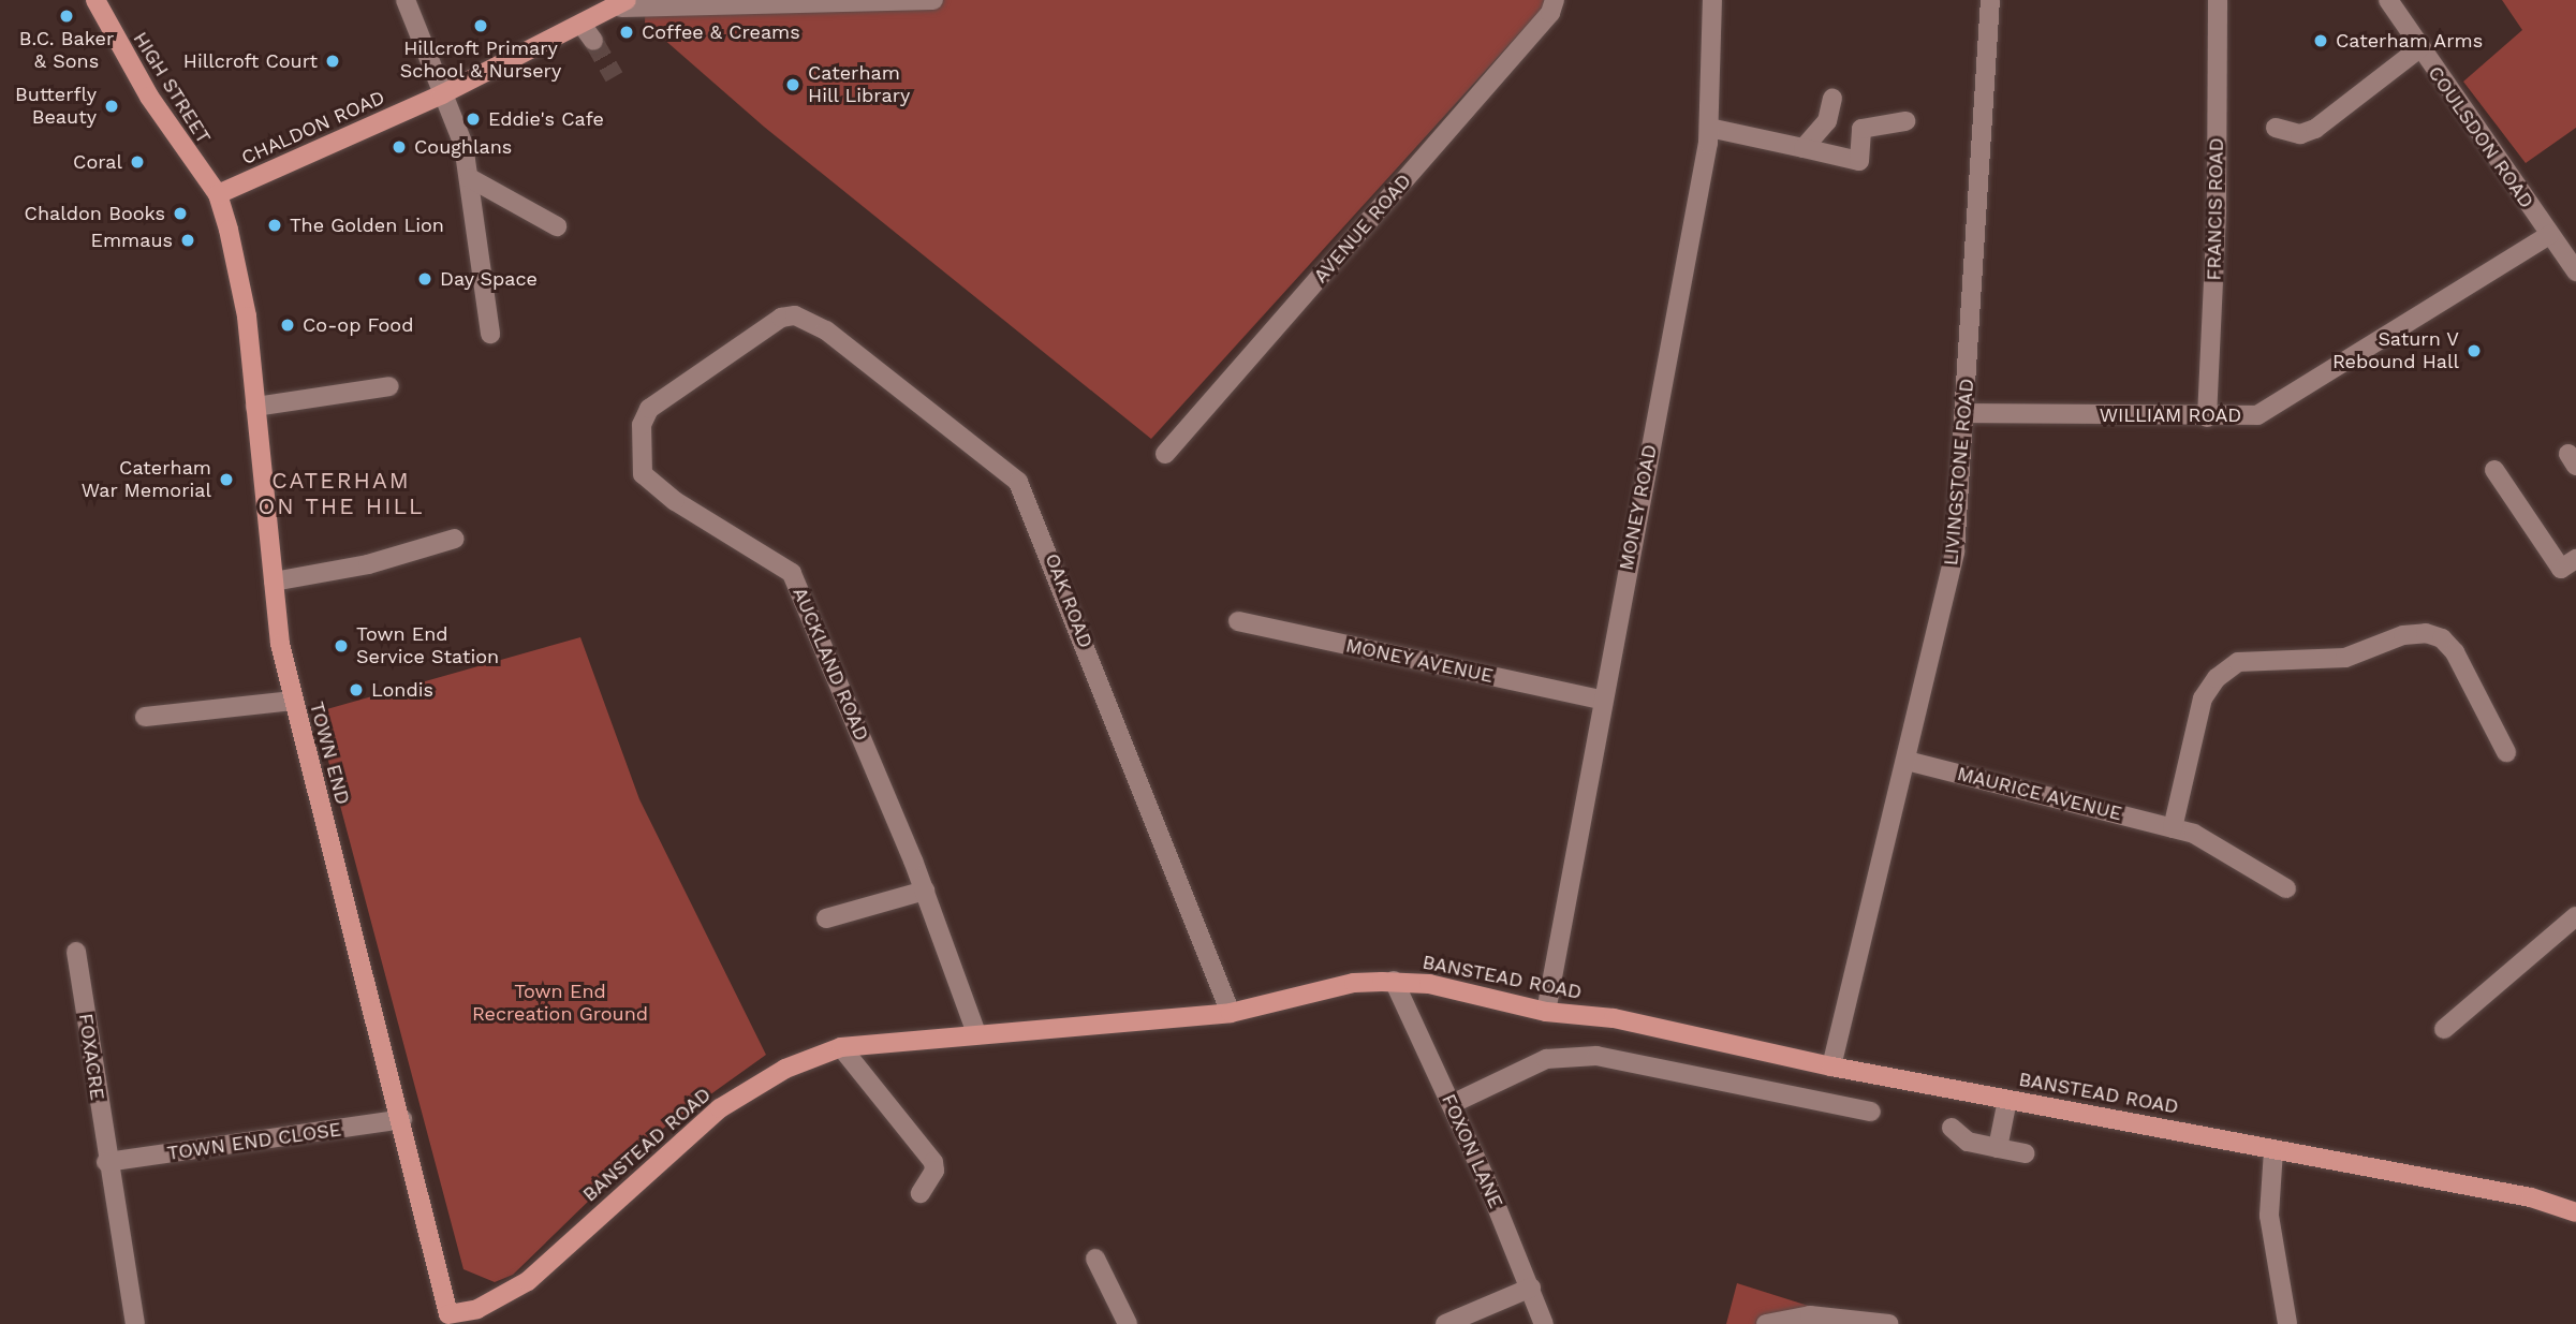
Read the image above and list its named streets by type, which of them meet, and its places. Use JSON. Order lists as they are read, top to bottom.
{
  "streets": {
    "main road": [
      "HIGH STREET",
      "CHALDON ROAD",
      "TOWN END",
      "BANSTEAD ROAD"
    ],
    "street": [
      "COULSDON ROAD",
      "FRANCIS ROAD",
      "AVENUE ROAD",
      "WILLIAM ROAD",
      "LIVINGSTONE ROAD",
      "MONEY ROAD",
      "OAK ROAD",
      "MONEY AVENUE",
      "AUCKLAND ROAD",
      "MAURICE AVENUE",
      "FOXACRE",
      "TOWN END CLOSE",
      "FOXON LANE"
    ]
  },
  "crossings": [
    ["HIGH STREET", "CHALDON ROAD"],
    ["HIGH STREET", "TOWN END"],
    ["CHALDON ROAD", "TOWN END"],
    ["COULSDON ROAD", "WILLIAM ROAD"],
    ["FRANCIS ROAD", "WILLIAM ROAD"],
    ["WILLIAM ROAD", "LIVINGSTONE ROAD"],
    ["LIVINGSTONE ROAD", "MAURICE AVENUE"],
    ["LIVINGSTONE ROAD", "BANSTEAD ROAD"],
    ["MONEY ROAD", "MONEY AVENUE"],
    ["MONEY ROAD", "BANSTEAD ROAD"],
    ["OAK ROAD", "AUCKLAND ROAD"],
    ["OAK ROAD", "BANSTEAD ROAD"],
    ["AUCKLAND ROAD", "BANSTEAD ROAD"],
    ["TOWN END", "BANSTEAD ROAD"],
    ["TOWN END", "TOWN END CLOSE"],
    ["BANSTEAD ROAD", "FOXON LANE"],
    ["FOXACRE", "TOWN END CLOSE"]
  ],
  "districts": ["CATERHAM ON THE HILL"],
  "parks": ["Town End Recreation Ground"],
  "places": [
    "B.C. Baker & Sons",
    "Hillcroft Primary School & Nursery",
    "Coffee & Creams",
    "Caterham Arms",
    "Hillcroft Court",
    "Caterham Hill Library",
    "Butterfly Beauty",
    "Eddie's Cafe",
    "Coughlans",
    "Coral",
    "Chaldon Books",
    "The Golden Lion",
    "Emmaus",
    "Day Space",
    "Co-op Food",
    "Saturn V Rebound Hall",
    "Caterham War Memorial",
    "Town End Service Station",
    "Londis"
  ]
}
